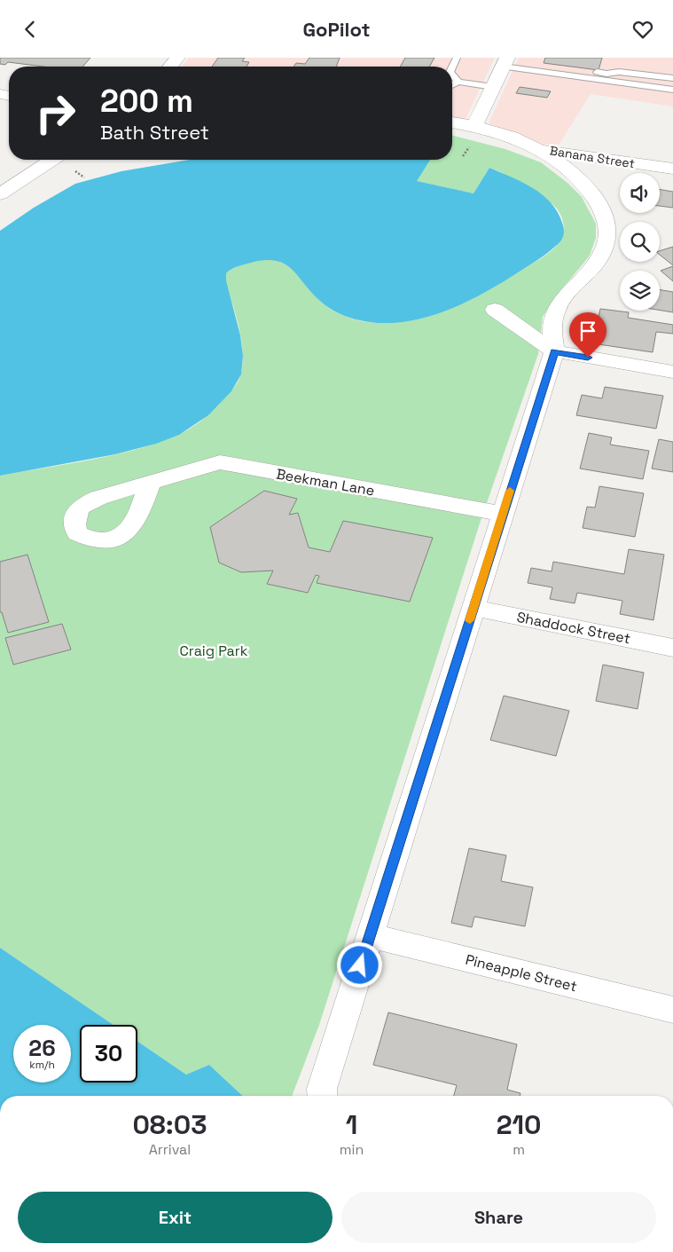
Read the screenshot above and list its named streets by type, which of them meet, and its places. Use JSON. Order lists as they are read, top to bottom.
{
  "streets": {
    "street": [
      "Banana Street",
      "Beekman Lane",
      "Shaddock Street",
      "Pineapple Street"
    ]
  },
  "parks": ["Craig Park"],
  "page": {
    "header": "GoPilot",
    "turn": ["200 m", "Bath Street"],
    "speed": "26 km/h",
    "limit": "30",
    "eta": [
      "08:03",
      "Arrival",
      "1",
      "min",
      "210",
      "m"
    ],
    "buttons": ["Exit", "Share"]
  }
}
